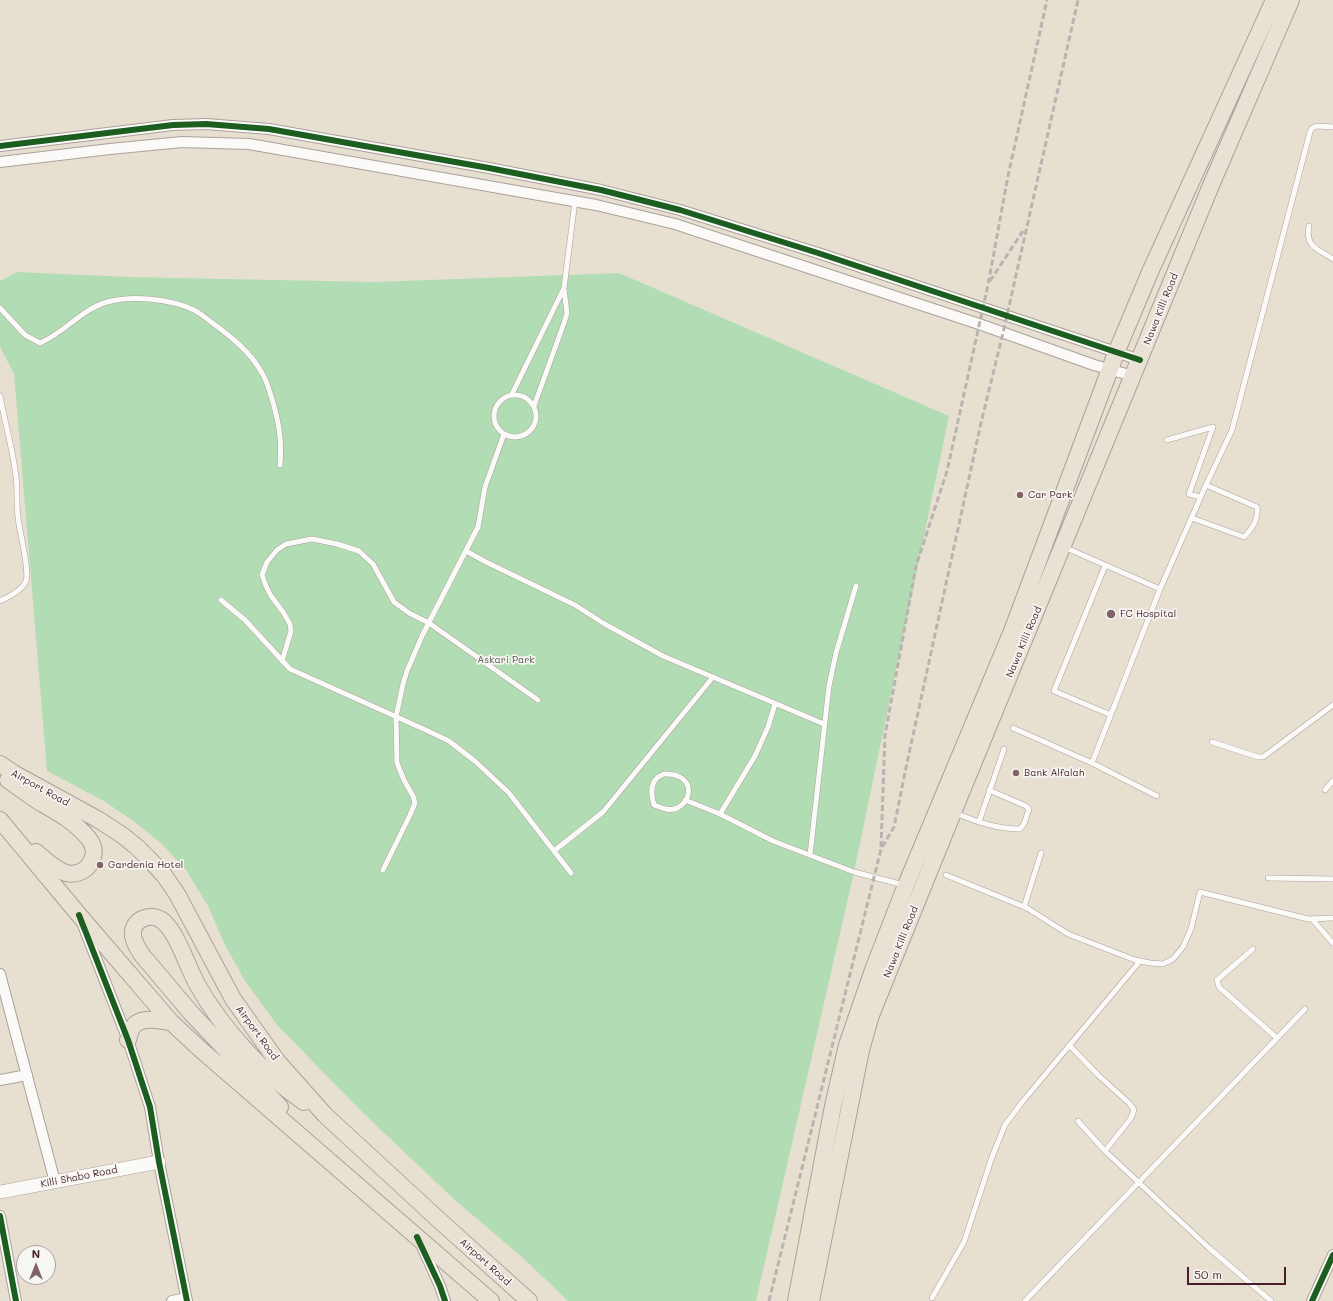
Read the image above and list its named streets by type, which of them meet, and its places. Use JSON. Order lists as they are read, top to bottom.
{
  "streets": {
    "main road": ["Nawa Killi Road", "Airport Road"],
    "street": ["Killi Shabo Road"]
  },
  "parks": ["Askari Park"],
  "places": [
    "Car Park",
    "FC Hospital",
    "Bank Alfalah",
    "Gardenia Hotel"
  ],
  "scale_bar": "50 m",
  "north": "top"
}
